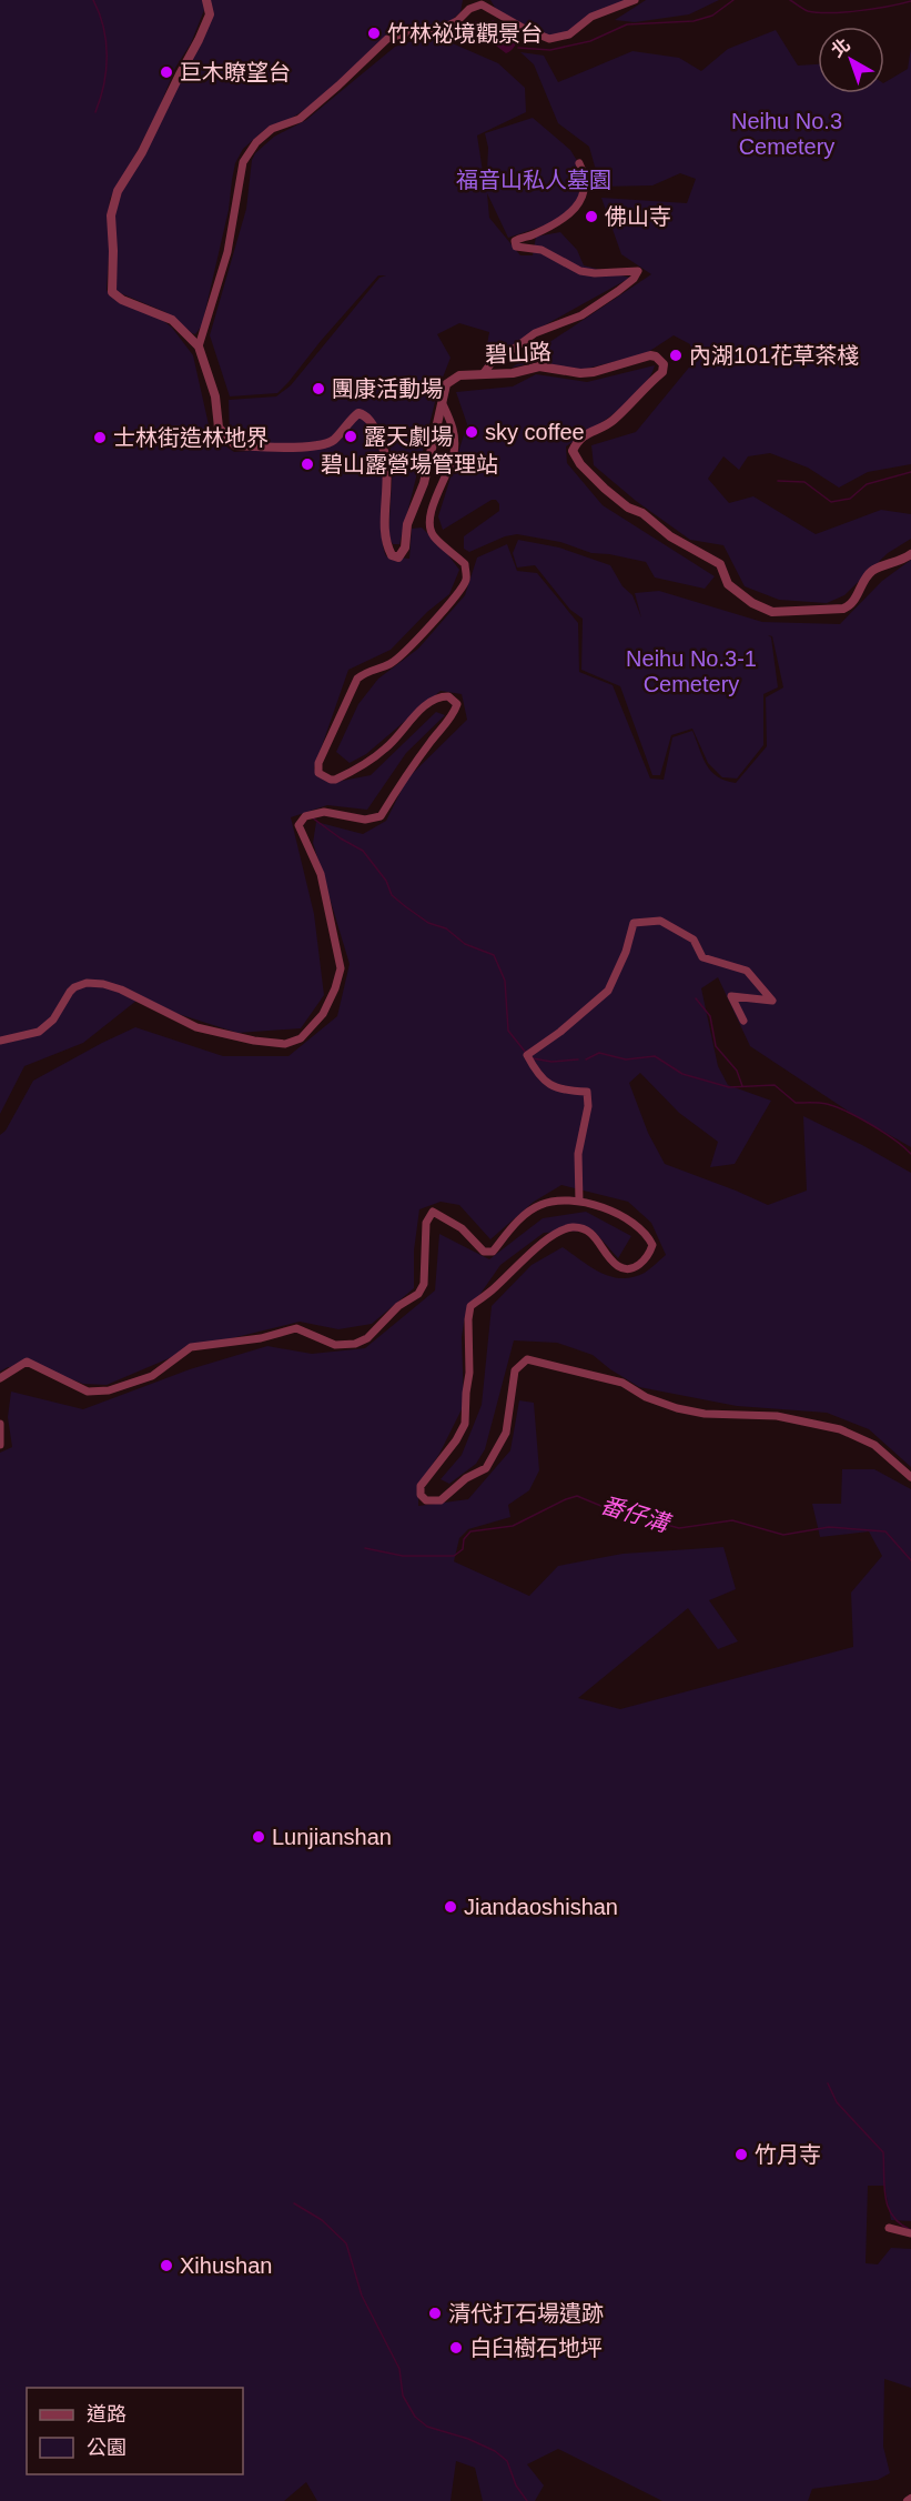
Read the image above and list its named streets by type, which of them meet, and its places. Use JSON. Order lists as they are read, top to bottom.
{
  "streets": {
    "street": ["碧山路"]
  },
  "water": ["番仔溝"],
  "parks": ["Neihu No.3 Cemetery", "福音山私人墓園", "Neihu No.3-1 Cemetery"],
  "places": [
    "竹林祕境觀景台",
    "巨木瞭望台",
    "佛山寺",
    "內湖101花草茶棧",
    "團康活動場",
    "sky coffee",
    "露天劇場",
    "士林街造林地界",
    "碧山露營場管理站",
    "Lunjianshan",
    "Jiandaoshishan",
    "竹月寺",
    "Xihushan",
    "清代打石場遺跡",
    "白臼樹石地坪"
  ],
  "legend": ["道路", "公園"],
  "north": "top left"
}
